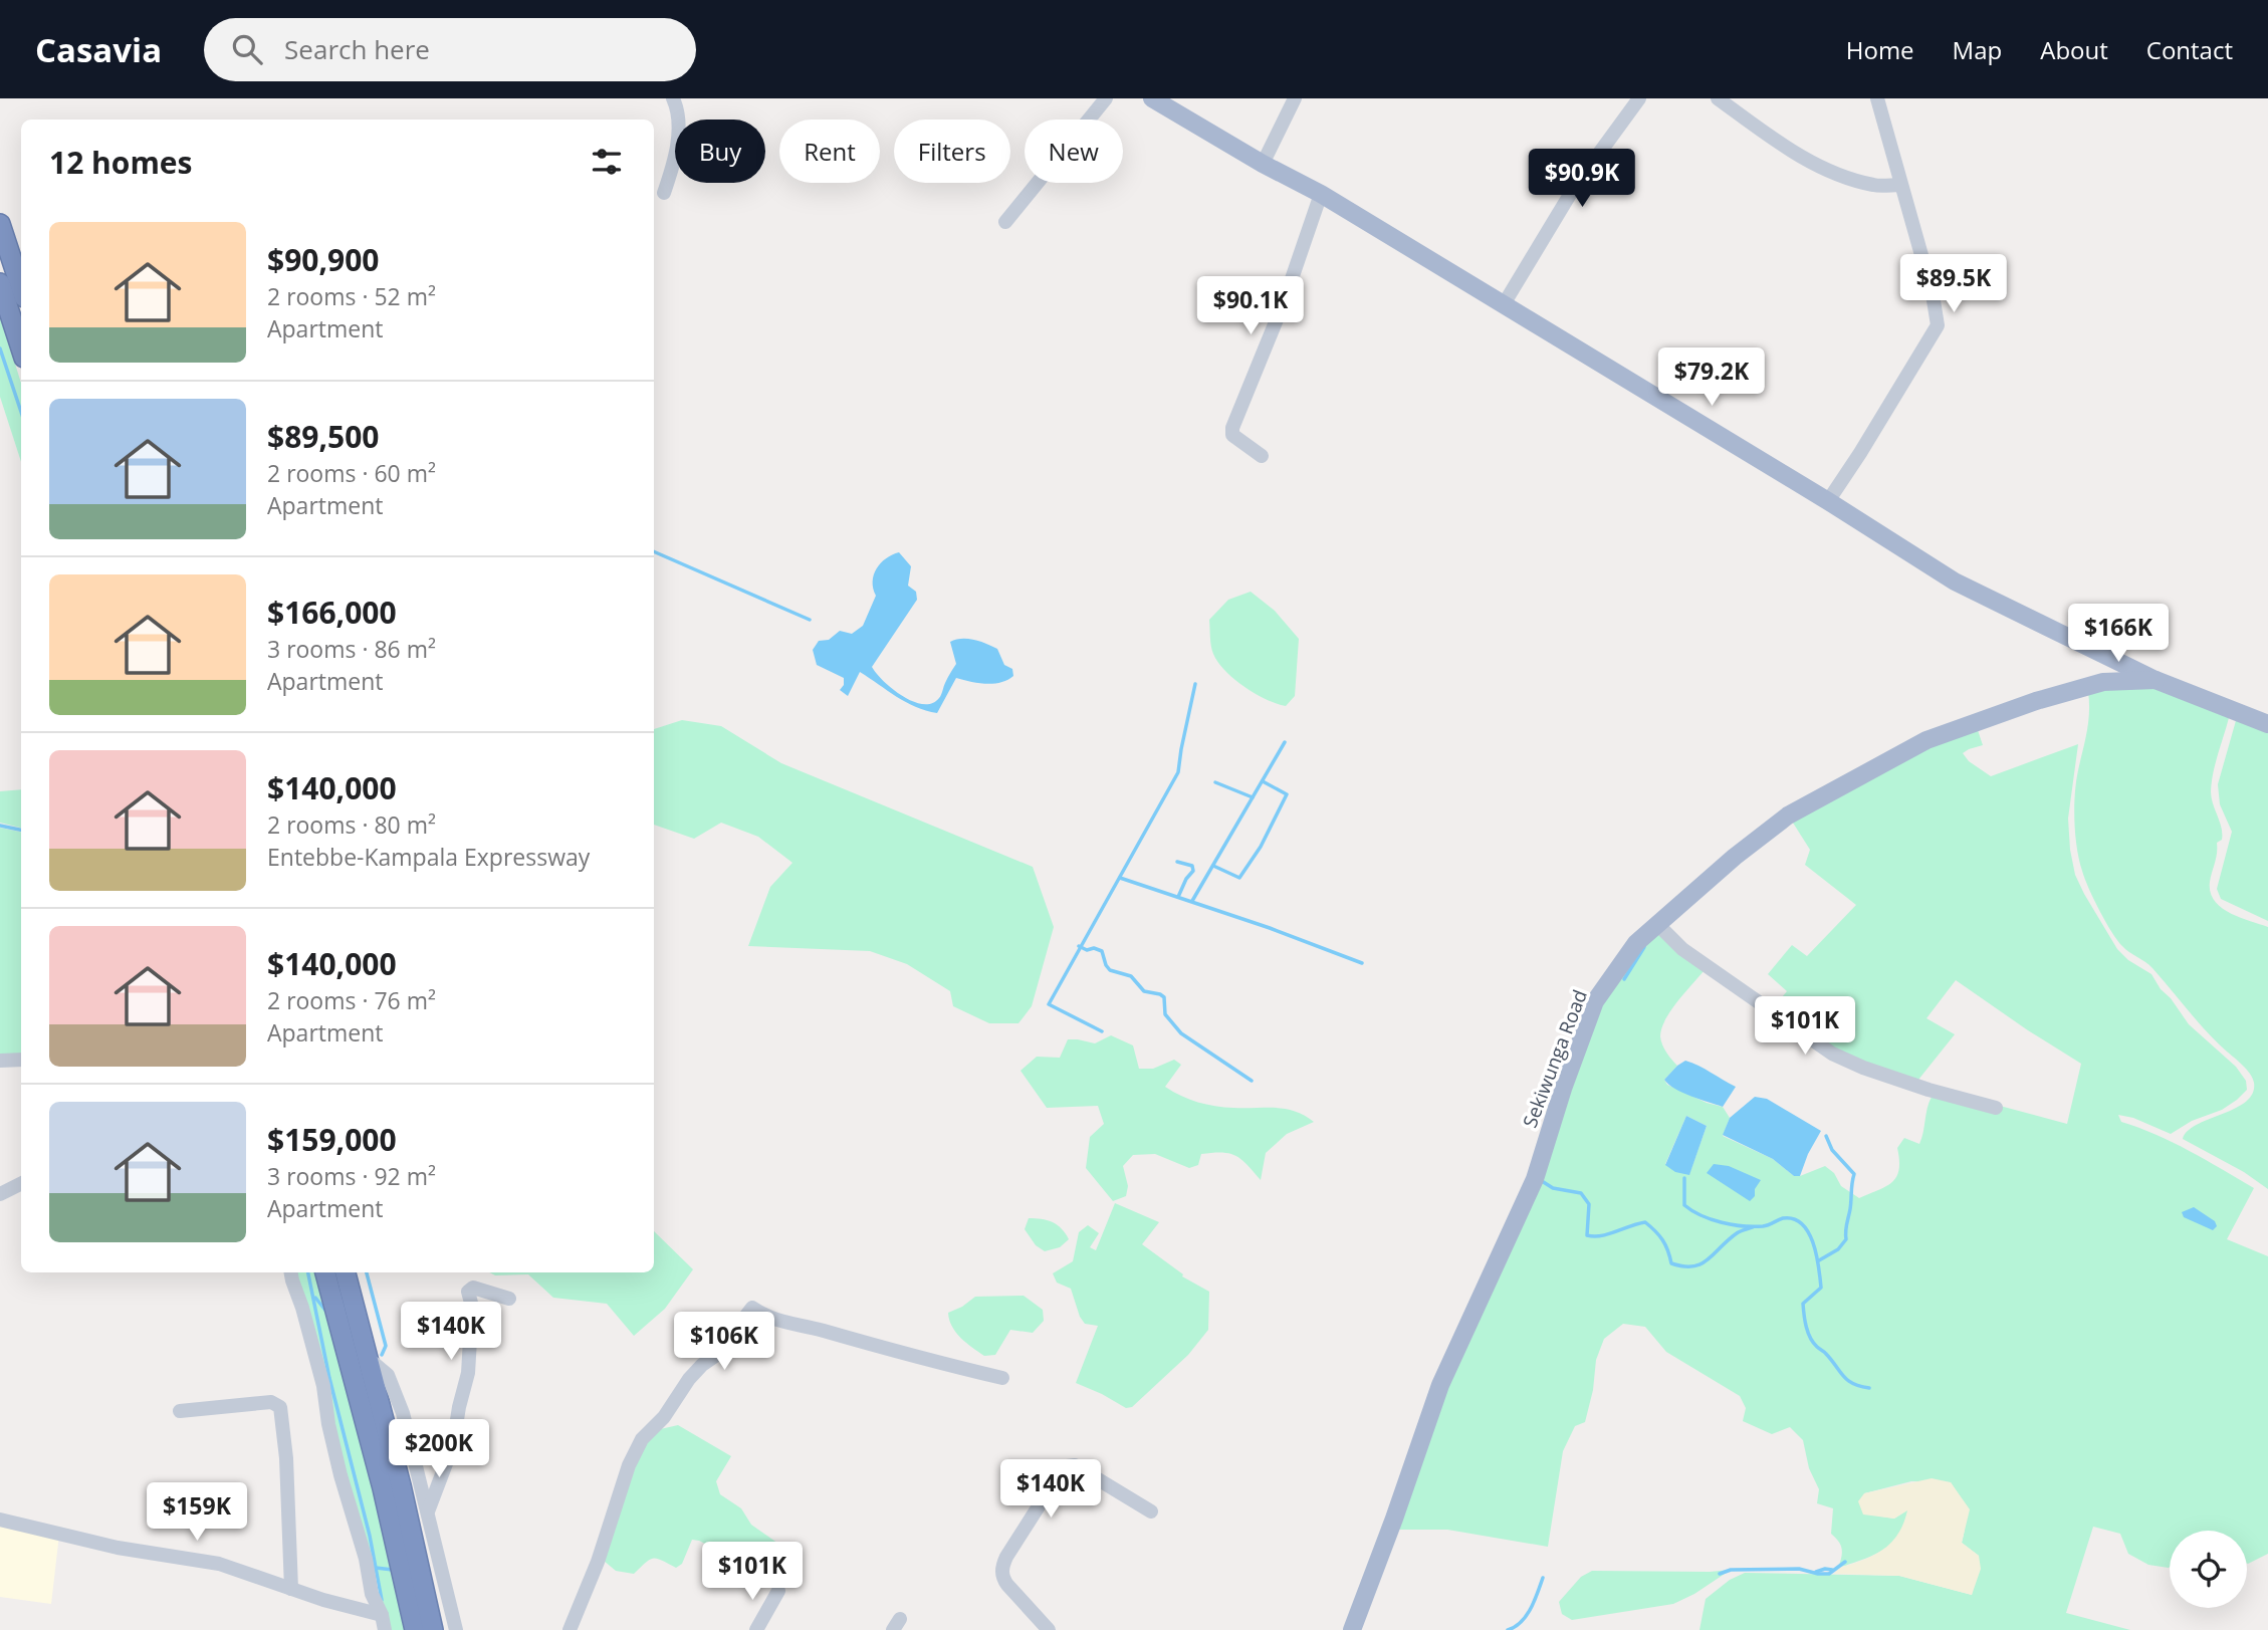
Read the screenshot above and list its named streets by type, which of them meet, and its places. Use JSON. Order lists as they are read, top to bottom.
{
  "streets": {
    "main road": ["Sekiwunga Road"]
  },
  "page": {
    "header": "Casavia",
    "search": "Search here",
    "nav": [
      "Home",
      "Map",
      "About",
      "Contact"
    ],
    "chip": [
      "Buy",
      "Rent",
      "Filters",
      "New"
    ],
    "heading": "12 homes",
    "price": [
      "$90.9K",
      "$89.5K",
      "$90.1K",
      "$79.2K",
      "$166K",
      "$101K",
      "$140K",
      "$106K",
      "$200K",
      "$140K",
      "$159K",
      "$101K"
    ],
    "list": [
      {
        "name": "$90,900",
        "note": "2 rooms · 52 m² · Apartment"
      },
      {
        "name": "$89,500",
        "note": "2 rooms · 60 m² · Apartment"
      },
      {
        "name": "$166,000",
        "note": "3 rooms · 86 m² · Apartment"
      },
      {
        "name": "$140,000",
        "note": "2 rooms · 80 m² · Entebbe-Kampala Expressway"
      },
      {
        "name": "$140,000",
        "note": "2 rooms · 76 m² · Apartment"
      },
      {
        "name": "$159,000",
        "note": "3 rooms · 92 m² · Apartment"
      }
    ]
  }
}
